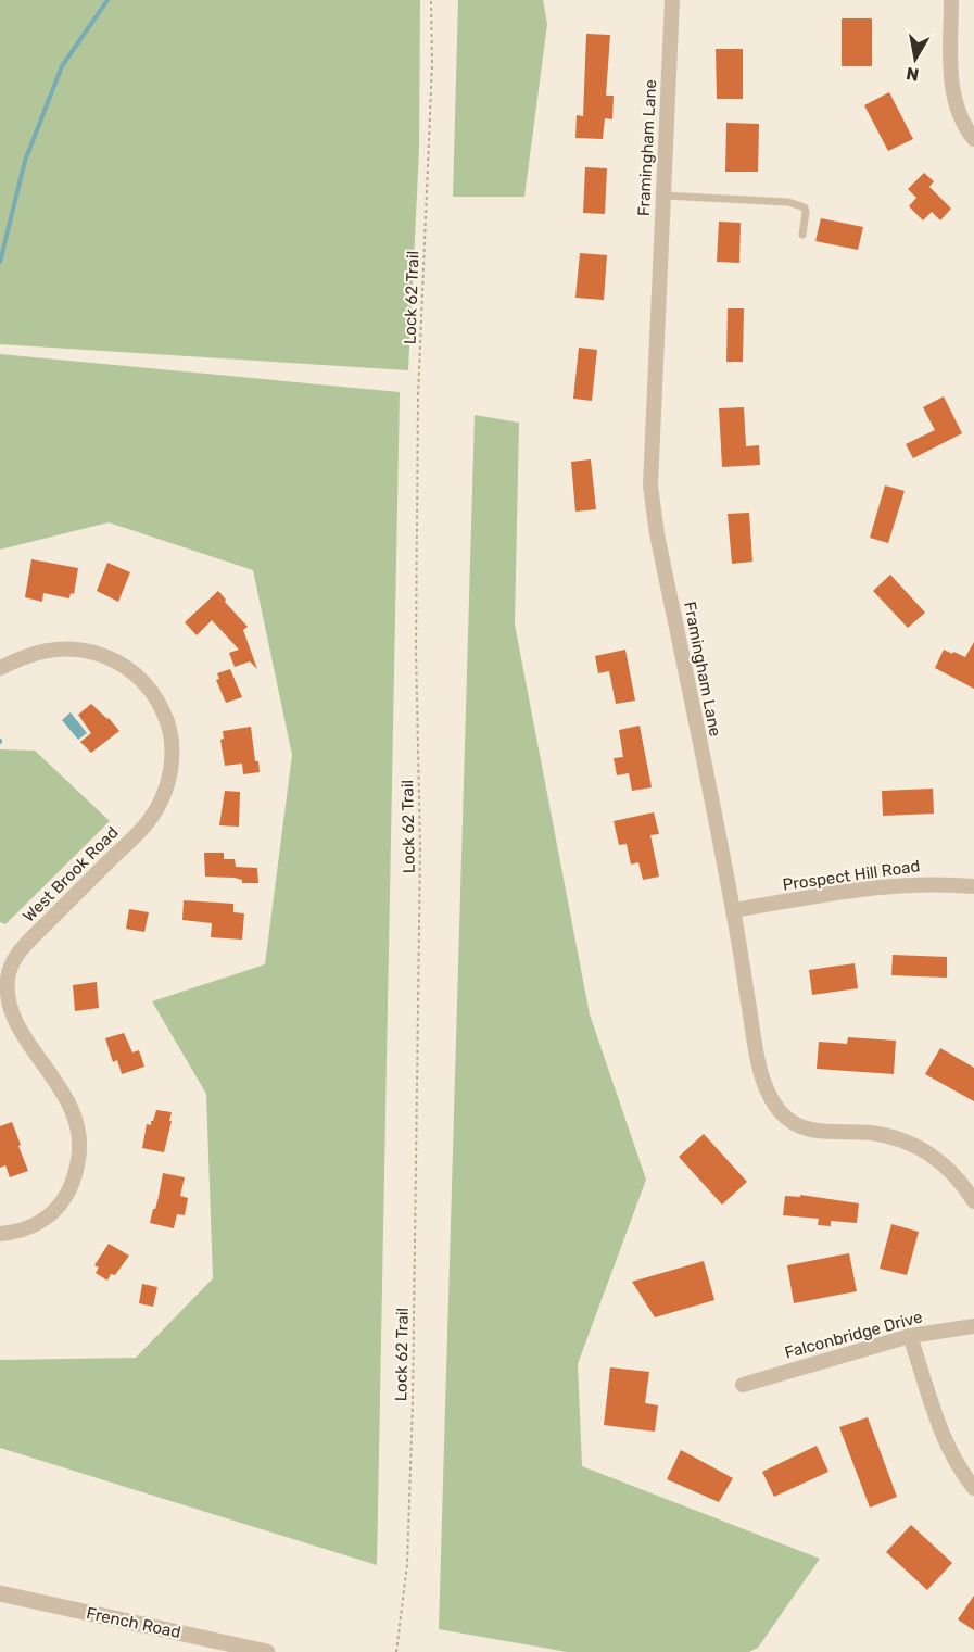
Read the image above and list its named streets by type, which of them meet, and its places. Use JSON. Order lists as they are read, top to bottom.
{
  "streets": {
    "street": [
      "Framingham Lane",
      "West Brook Road",
      "Prospect Hill Road",
      "Falconbridge Drive",
      "French Road"
    ],
    "path": ["Lock 62 Trail"]
  },
  "crossings": [
    ["Framingham Lane", "Prospect Hill Road"]
  ],
  "north": "bottom"
}
